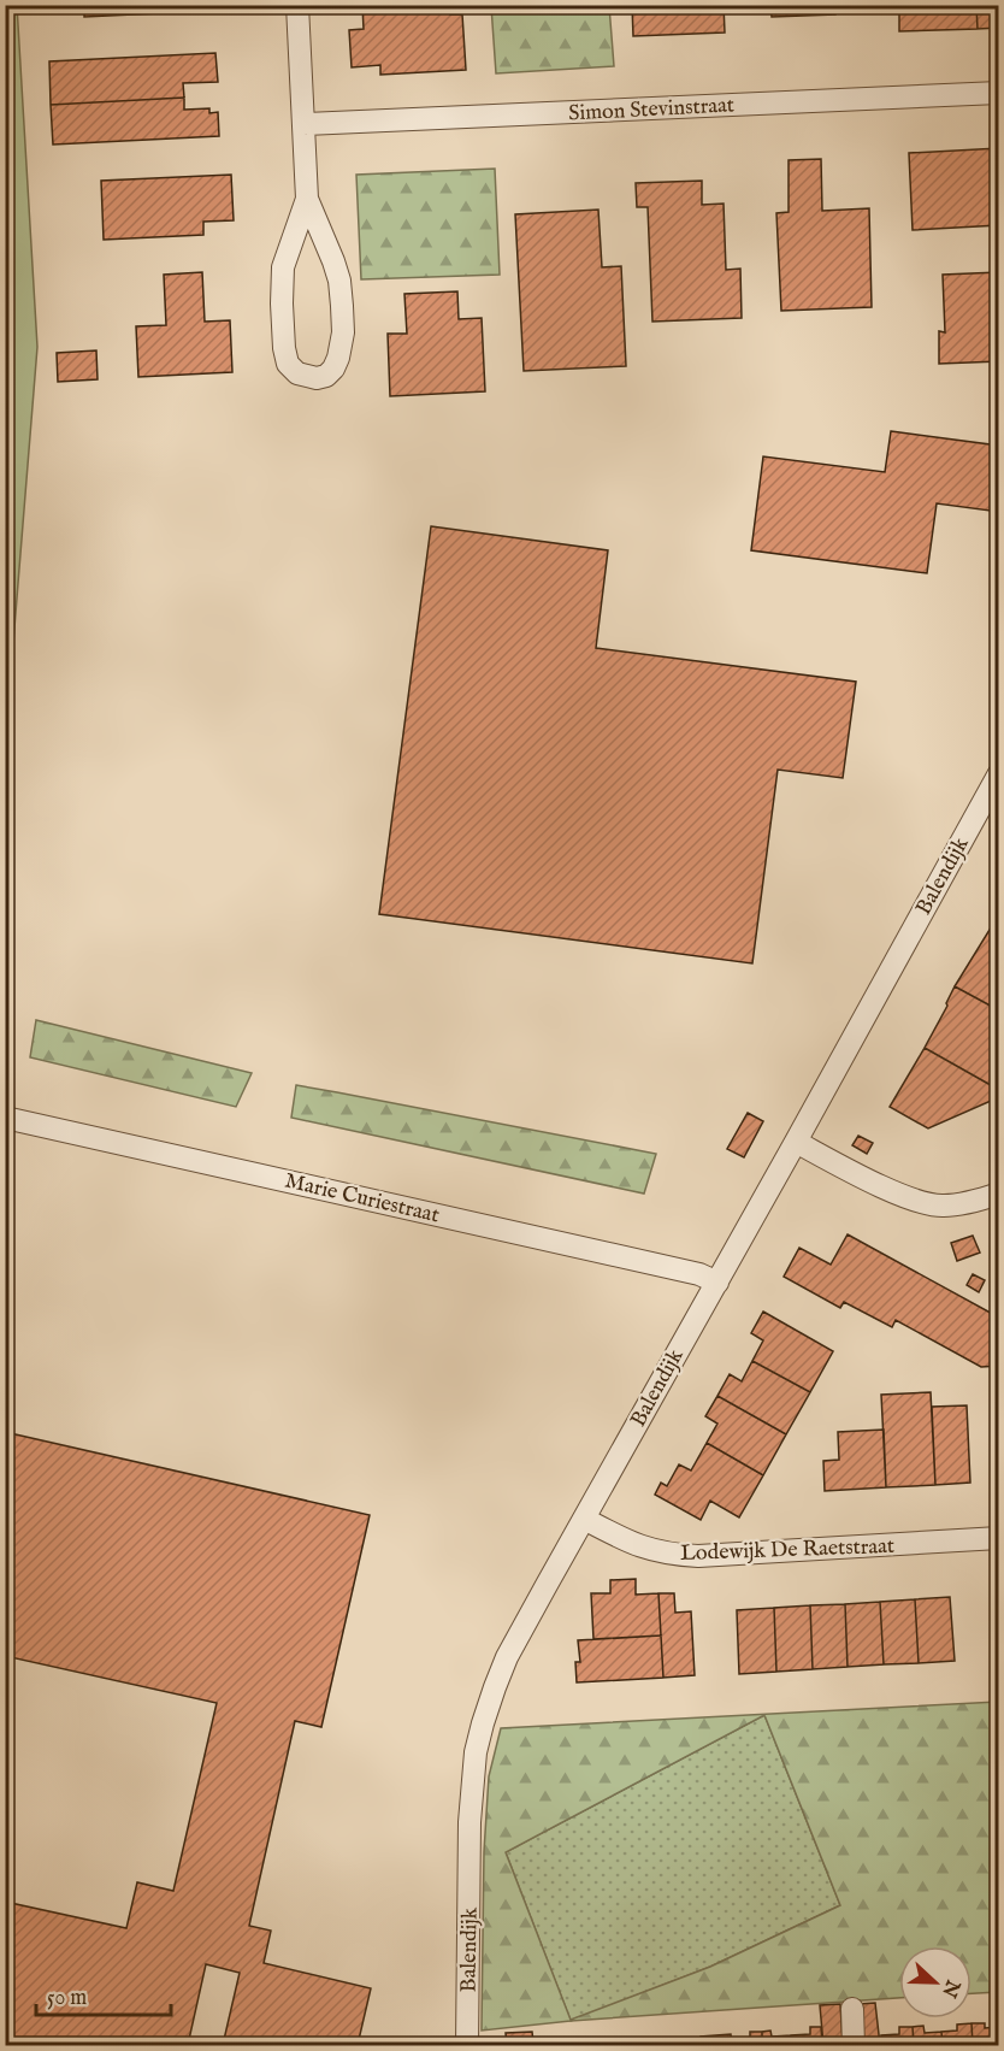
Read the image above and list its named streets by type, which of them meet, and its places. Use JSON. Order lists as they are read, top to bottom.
{
  "streets": {
    "street": [
      "Simon Stevinstraat",
      "Balendijk",
      "Marie Curiestraat",
      "Lodewijk De Raetstraat"
    ]
  },
  "crossings": [
    ["Balendijk", "Marie Curiestraat"],
    ["Balendijk", "Lodewijk De Raetstraat"]
  ],
  "scale_bar": "50 m",
  "north": "right"
}
